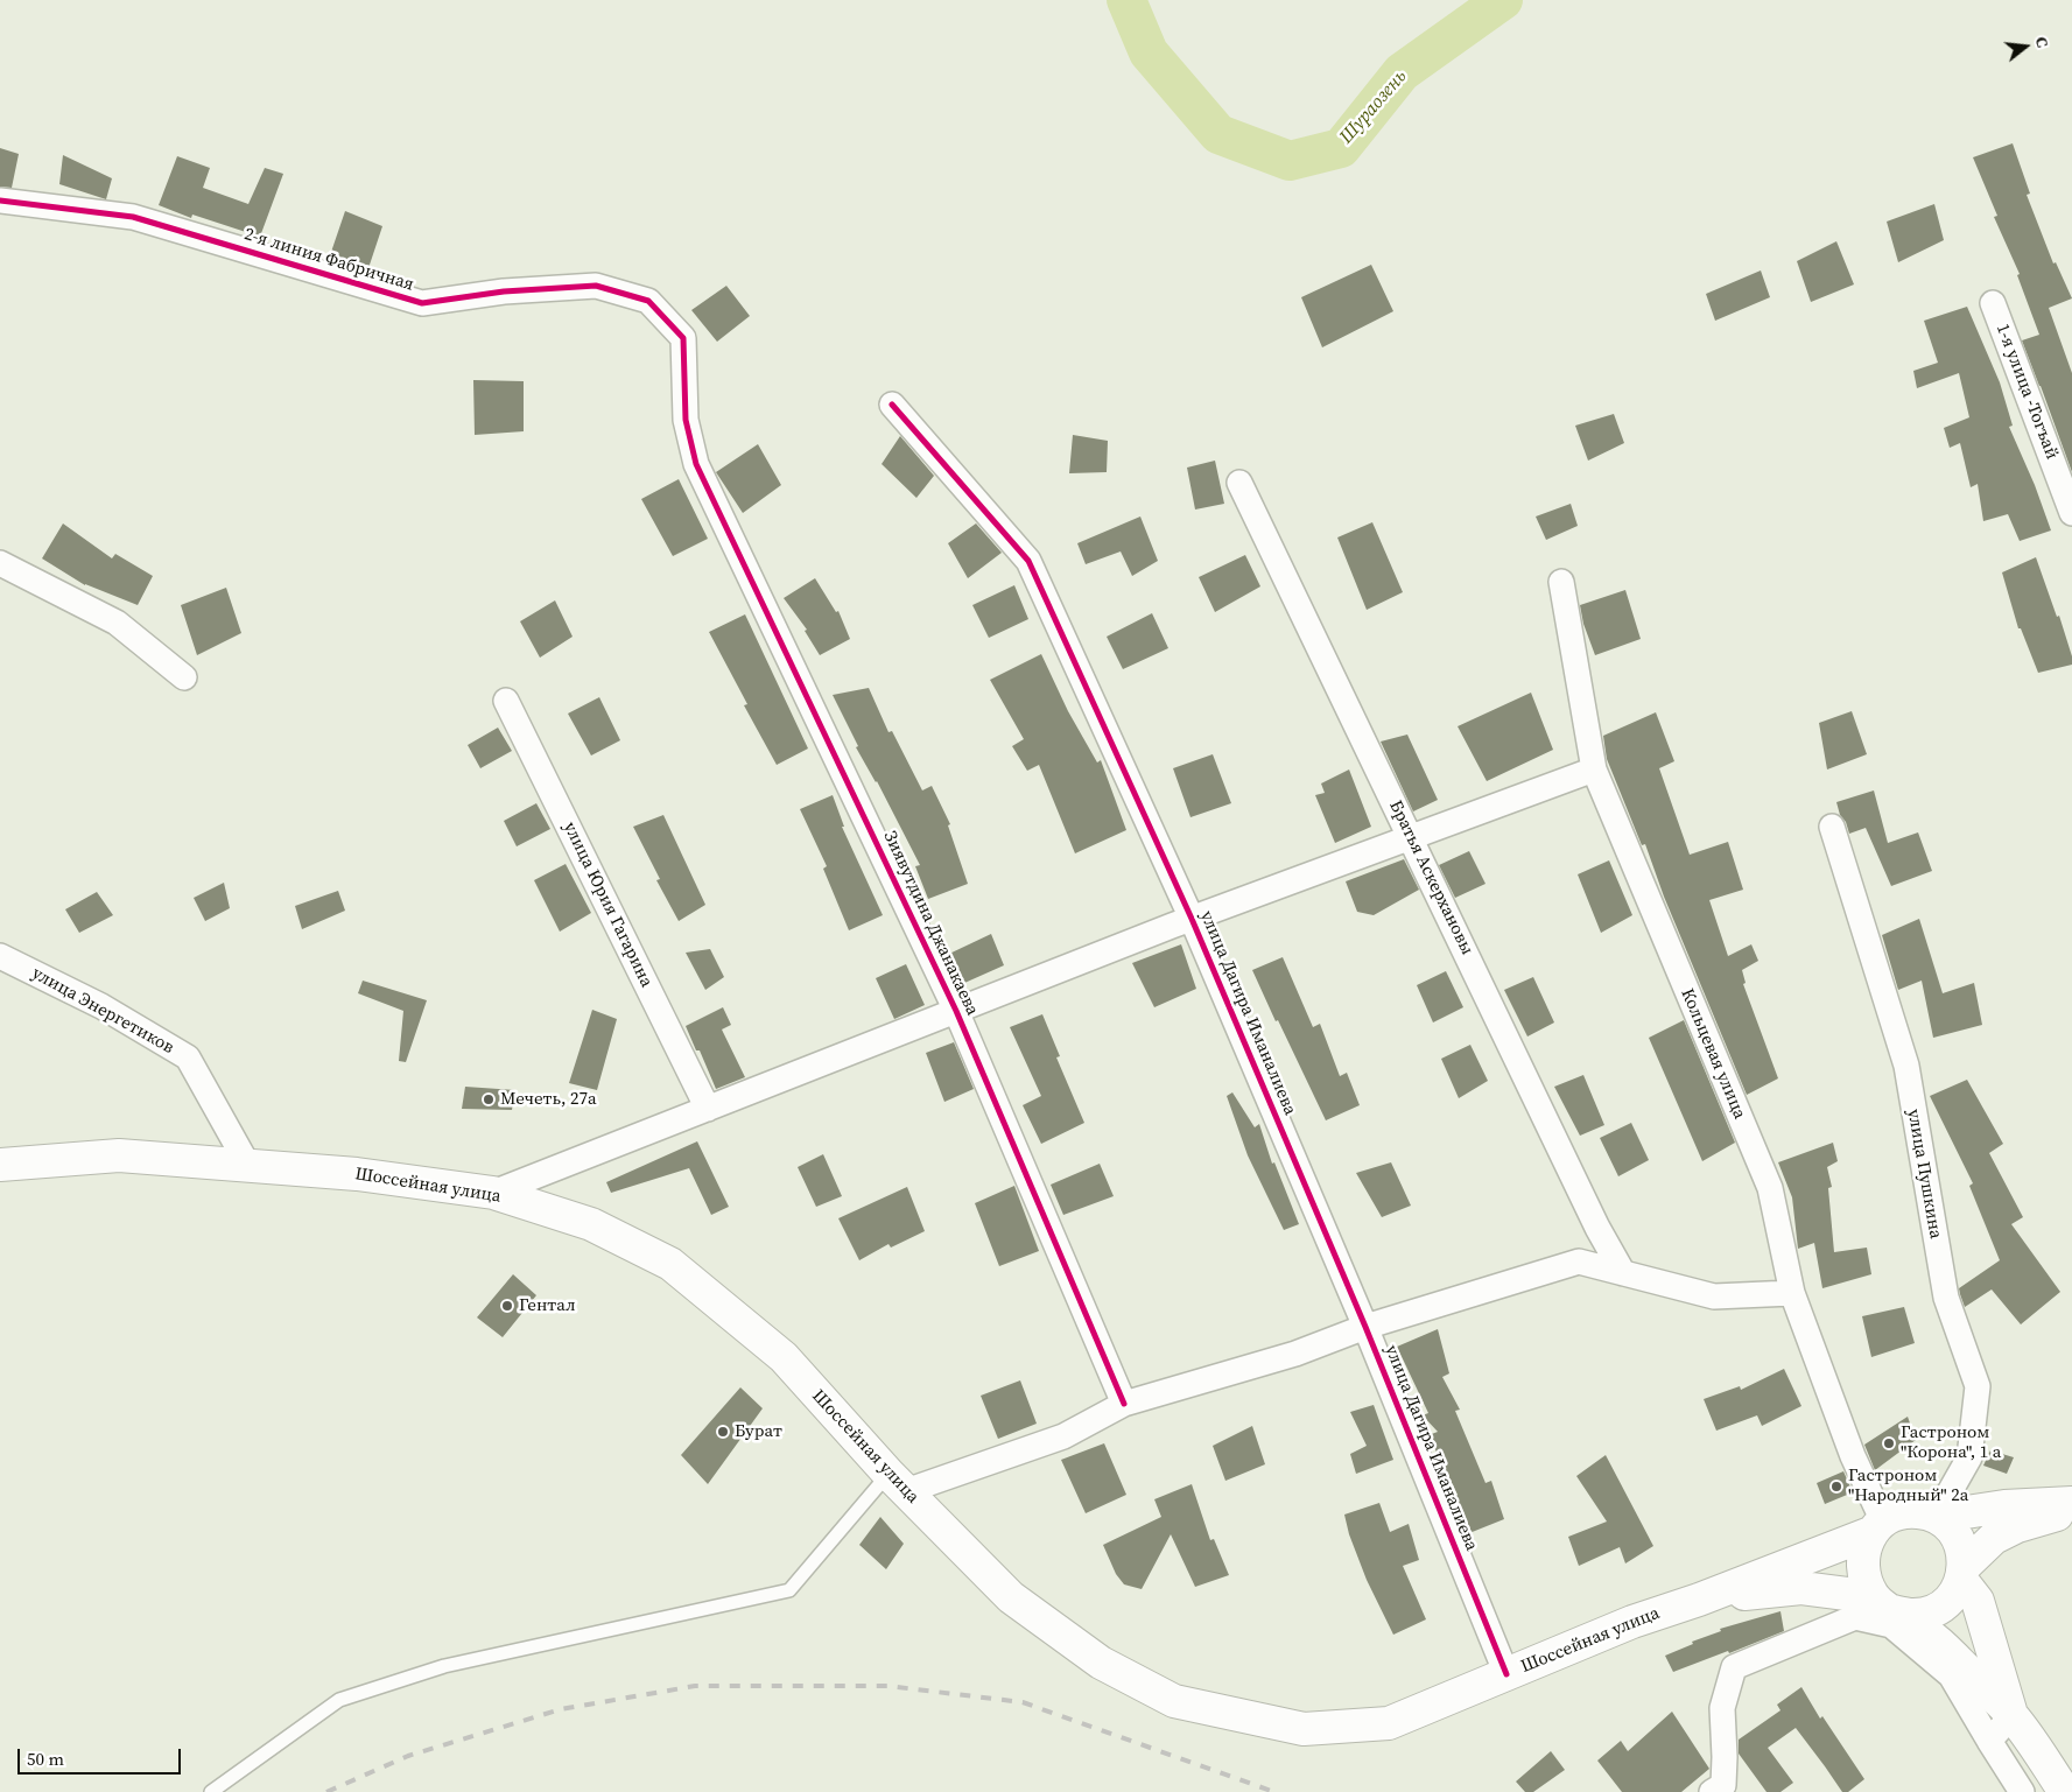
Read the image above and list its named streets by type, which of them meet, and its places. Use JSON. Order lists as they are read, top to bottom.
{
  "streets": {
    "main road": ["Шоссейная улица"],
    "street": [
      "2-я линия Фабричная",
      "1-я улица -Тогъай",
      "Братья Аскерхановы",
      "улица Юрия Гагарина",
      "Зиявутдина Джанакаева",
      "улица Энергетиков",
      "улица Дагира Иманалиева",
      "Кольцевая улица",
      "улица Пушкина"
    ]
  },
  "crossings": [
    ["2-я линия Фабричная", "Зиявутдина Джанакаева"],
    ["улица Энергетиков", "Шоссейная улица"],
    ["улица Дагира Иманалиева", "Шоссейная улица"],
    ["Кольцевая улица", "улица Пушкина"]
  ],
  "water": ["Шураозень"],
  "places": [
    "Мечеть, 27а",
    "Гентал",
    "Бурат",
    "Гастроном \"Корона\", 1 а",
    "Гастроном \"Народный\" 2а"
  ],
  "scale_bar": "50 m",
  "north": "right"
}
